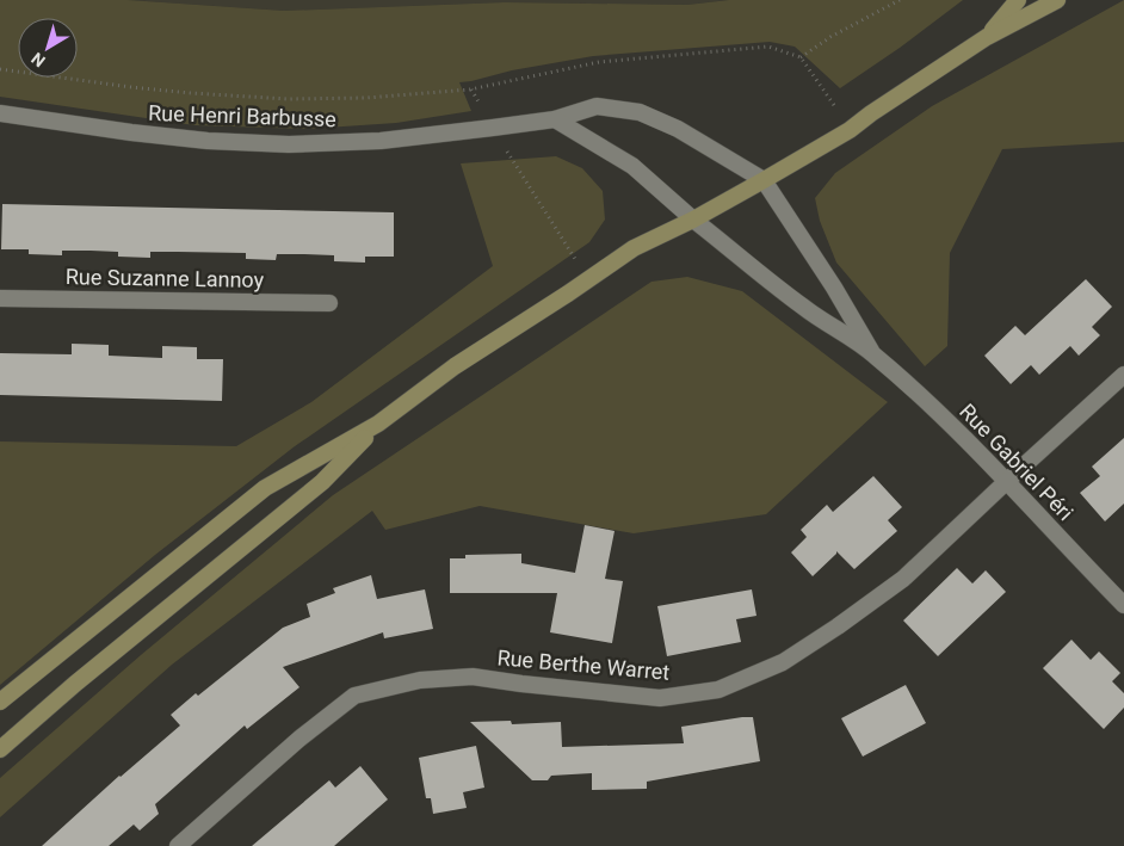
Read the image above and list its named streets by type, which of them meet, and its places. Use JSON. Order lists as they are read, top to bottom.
{
  "streets": {
    "street": [
      "Rue Henri Barbusse",
      "Rue Suzanne Lannoy",
      "Rue Gabriel Péri",
      "Rue Berthe Warret"
    ]
  },
  "crossings": [
    ["Rue Henri Barbusse", "Rue Gabriel Péri"],
    ["Rue Gabriel Péri", "Rue Berthe Warret"]
  ],
  "north": "bottom left"
}
